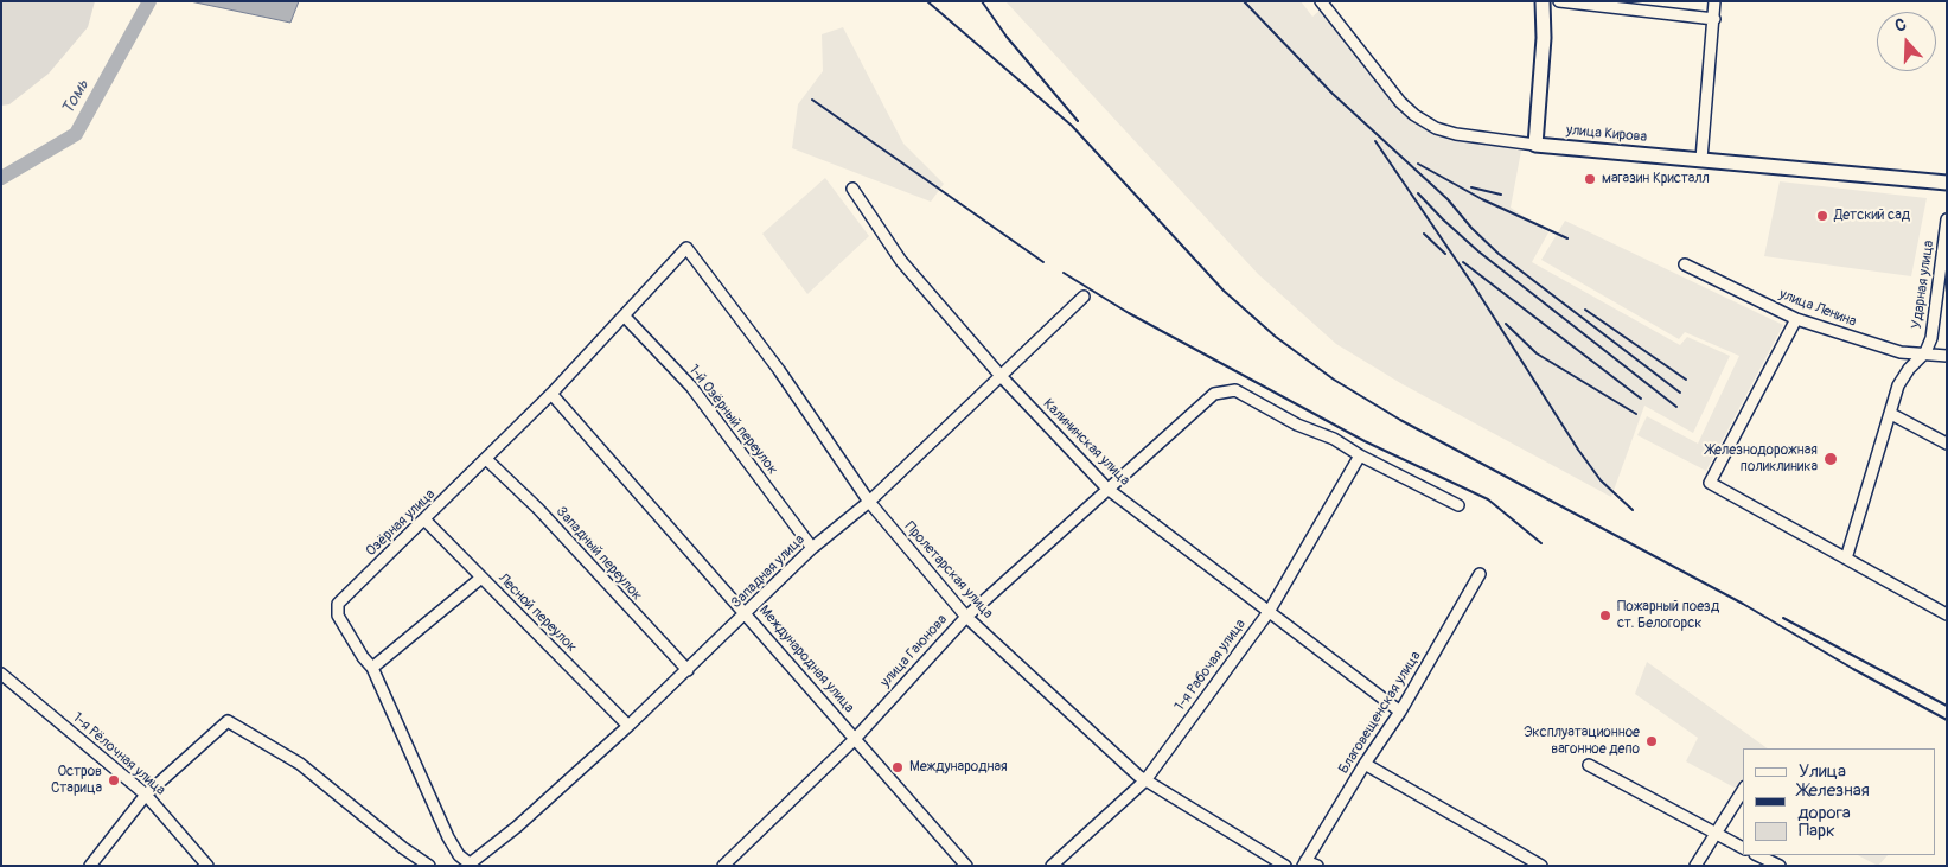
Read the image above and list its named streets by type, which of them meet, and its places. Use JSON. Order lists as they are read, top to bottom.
{
  "streets": {
    "main road": ["улица Кирова"],
    "street": [
      "Ударная улица",
      "улица Ленина",
      "1-й Озёрный переулок",
      "Калининская улица",
      "Озёрная улица",
      "Западный переулок",
      "Пролетарская улица",
      "Западная улица",
      "Лесной переулок",
      "улица Гаюнова",
      "Международная улица",
      "1-я Рабочая улица",
      "Благовещенская улица",
      "1-я Рёлочная улица"
    ]
  },
  "crossings": [
    ["Ударная улица", "улица Ленина"],
    ["1-й Озёрный переулок", "Озёрная улица"],
    ["1-й Озёрный переулок", "Западная улица"],
    ["Калининская улица", "Западная улица"],
    ["Калининская улица", "улица Гаюнова"],
    ["Калининская улица", "1-я Рабочая улица"],
    ["Калининская улица", "Благовещенская улица"],
    ["Озёрная улица", "Западный переулок"],
    ["Озёрная улица", "Пролетарская улица"],
    ["Озёрная улица", "Западная улица"],
    ["Озёрная улица", "Лесной переулок"],
    ["Озёрная улица", "Международная улица"],
    ["Западный переулок", "Западная улица"],
    ["Пролетарская улица", "Западная улица"],
    ["Пролетарская улица", "улица Гаюнова"],
    ["Пролетарская улица", "1-я Рабочая улица"],
    ["Западная улица", "Лесной переулок"],
    ["Западная улица", "Международная улица"],
    ["улица Гаюнова", "Международная улица"],
    ["улица Гаюнова", "1-я Рабочая улица"]
  ],
  "water": ["Томь"],
  "places": [
    "магазин Кристалл",
    "Детский сад",
    "Железнодорожная поликлиника",
    "Пожарный поезд ст. Белогорск",
    "Эксплуатационное вагонное депо",
    "Международная",
    "Остров Старица"
  ],
  "legend": ["Улица", "Железная дорога", "Парк"],
  "north": "top"
}
